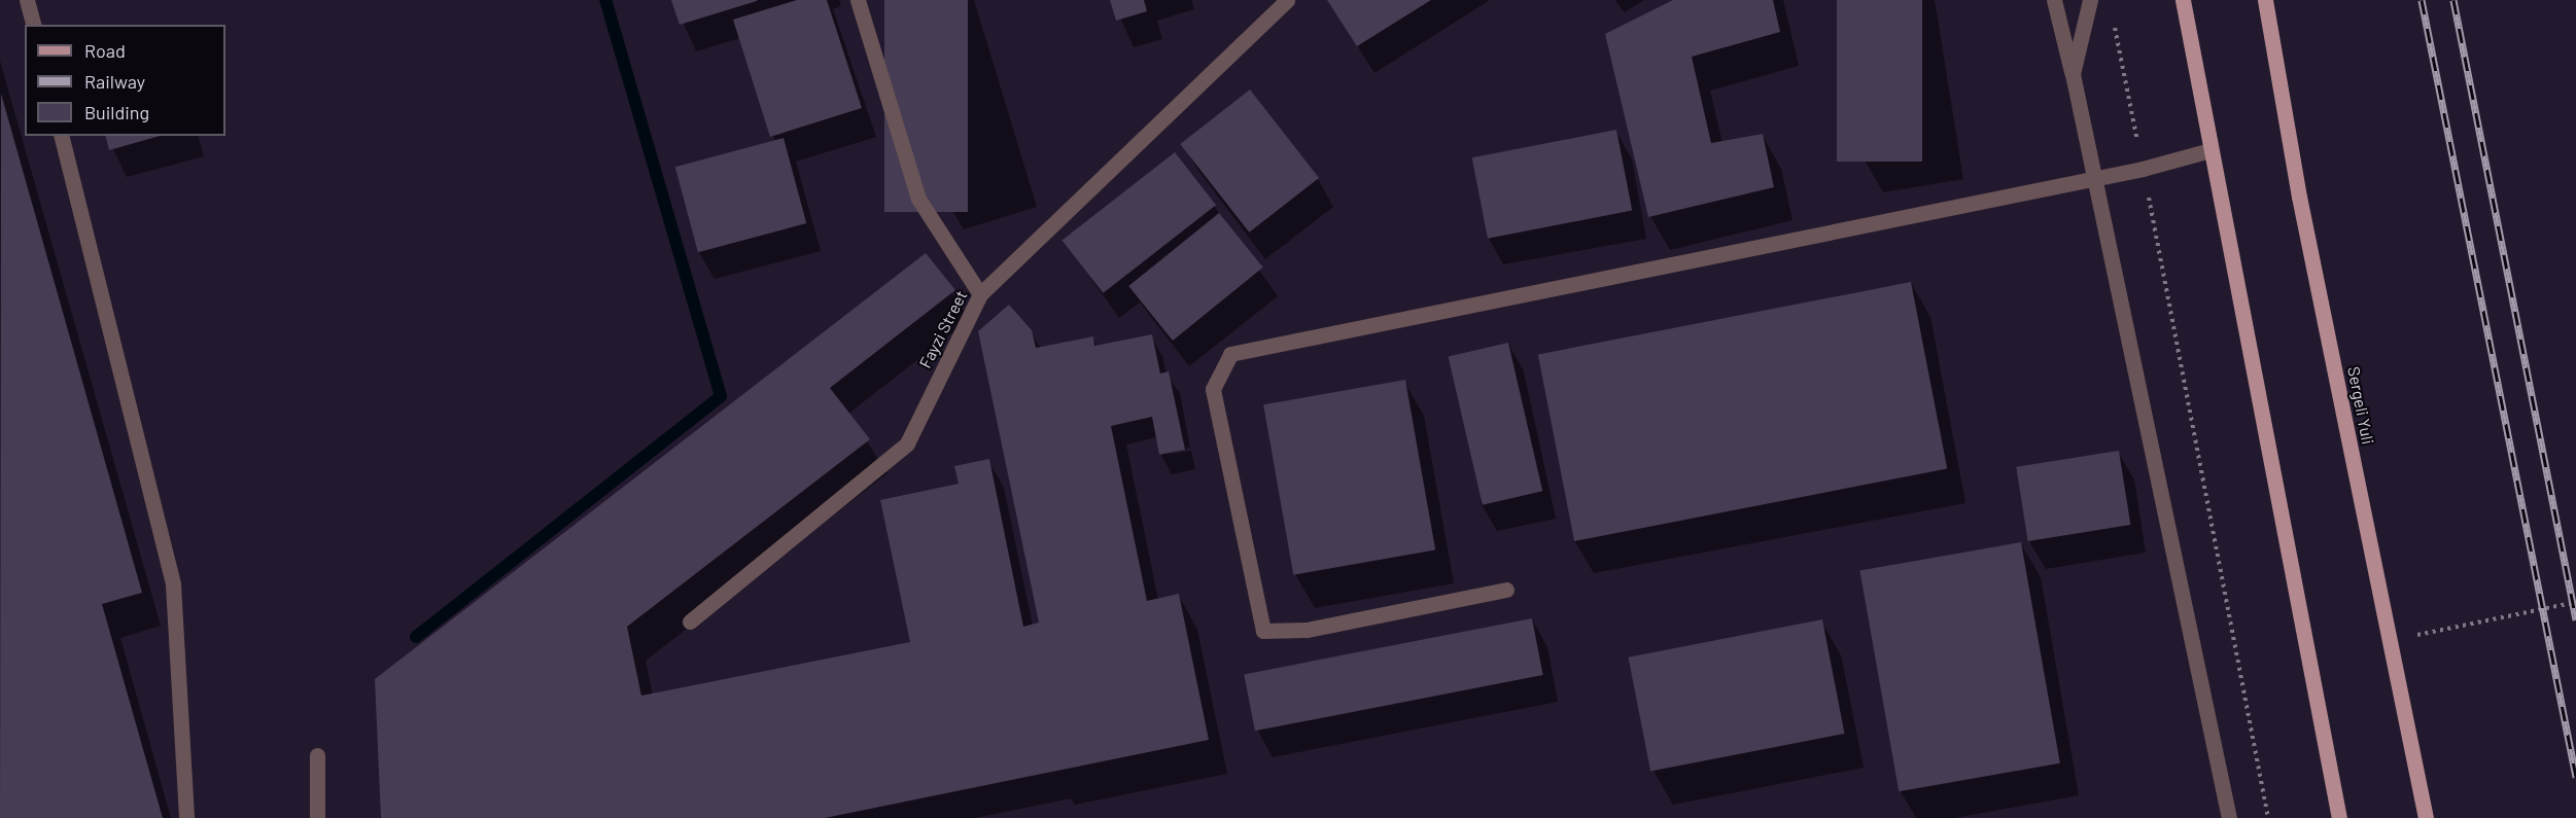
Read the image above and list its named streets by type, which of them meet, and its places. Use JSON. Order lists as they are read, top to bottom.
{
  "streets": {
    "main road": ["Sergeli Yuli"],
    "lane": ["Fayzi Street"]
  },
  "legend": ["Road", "Railway", "Building"]
}
